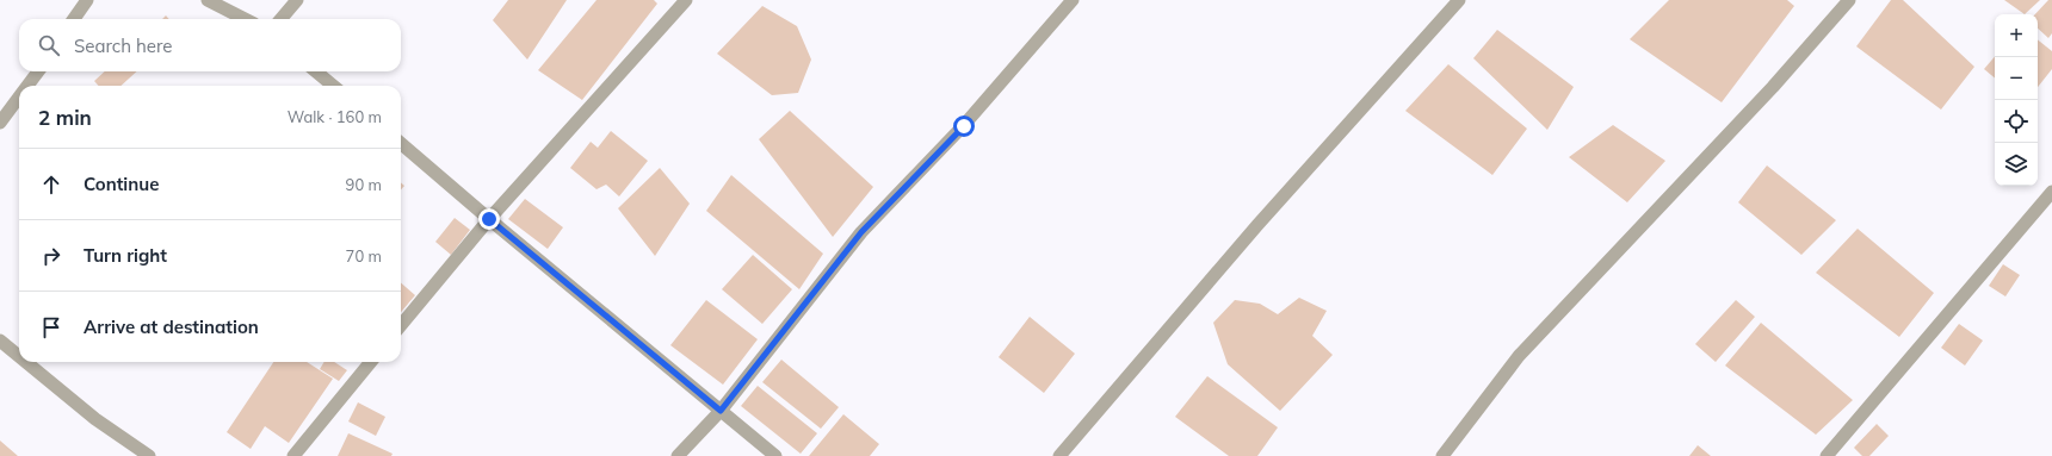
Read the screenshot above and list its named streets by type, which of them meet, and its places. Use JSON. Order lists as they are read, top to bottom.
{
  "page": {
    "map_buttons": ["+", "−"],
    "search": "Search here",
    "heading": ["2 min", "Walk · 160 m"],
    "list": [
      ["Continue", "90 m"],
      ["Turn right", "70 m"],
      "Arrive at destination"
    ]
  }
}
